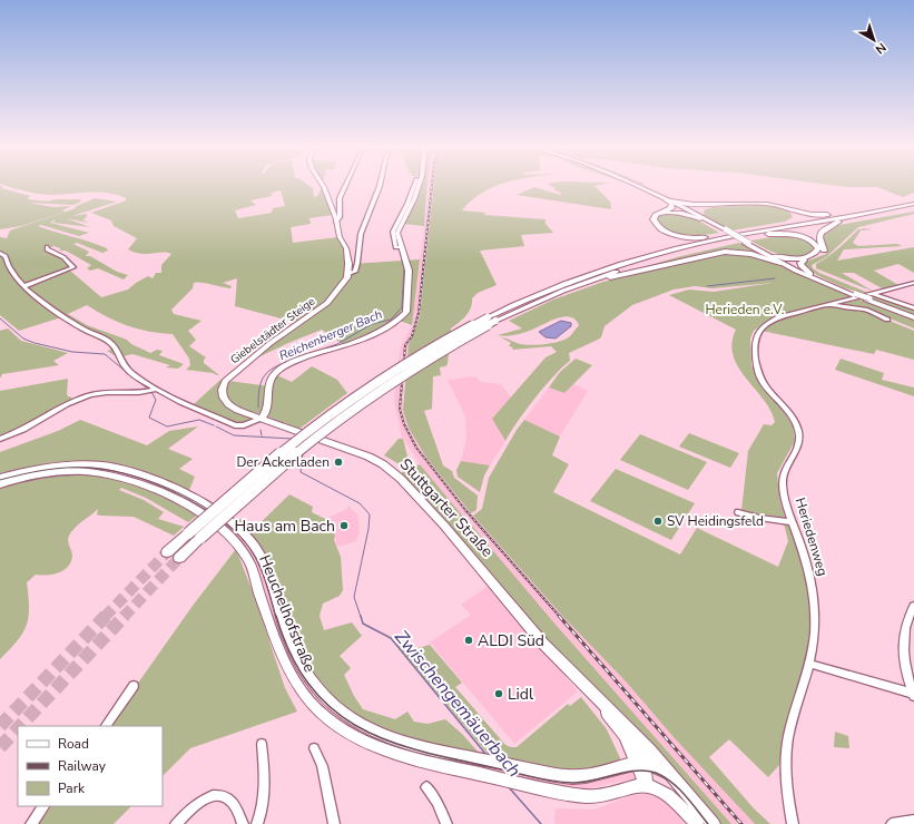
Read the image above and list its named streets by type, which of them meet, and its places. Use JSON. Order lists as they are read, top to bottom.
{
  "streets": {
    "main road": ["Giebelstädter Steige", "Stuttgarter Straße", "Heuchelhofstraße"],
    "street": ["Heriedenweg"]
  },
  "crossings": [
    ["Giebelstädter Steige", "Stuttgarter Straße"],
    ["Stuttgarter Straße", "Heuchelhofstraße"]
  ],
  "water": ["Reichenberger Bach", "Zwischengemäuerbach"],
  "parks": ["Herieden e.V."],
  "places": [
    "Der Ackerladen",
    "SV Heidingsfeld",
    "Haus am Bach",
    "ALDI Süd",
    "Lidl"
  ],
  "legend": ["Road", "Railway", "Park"],
  "north": "bottom right"
}
